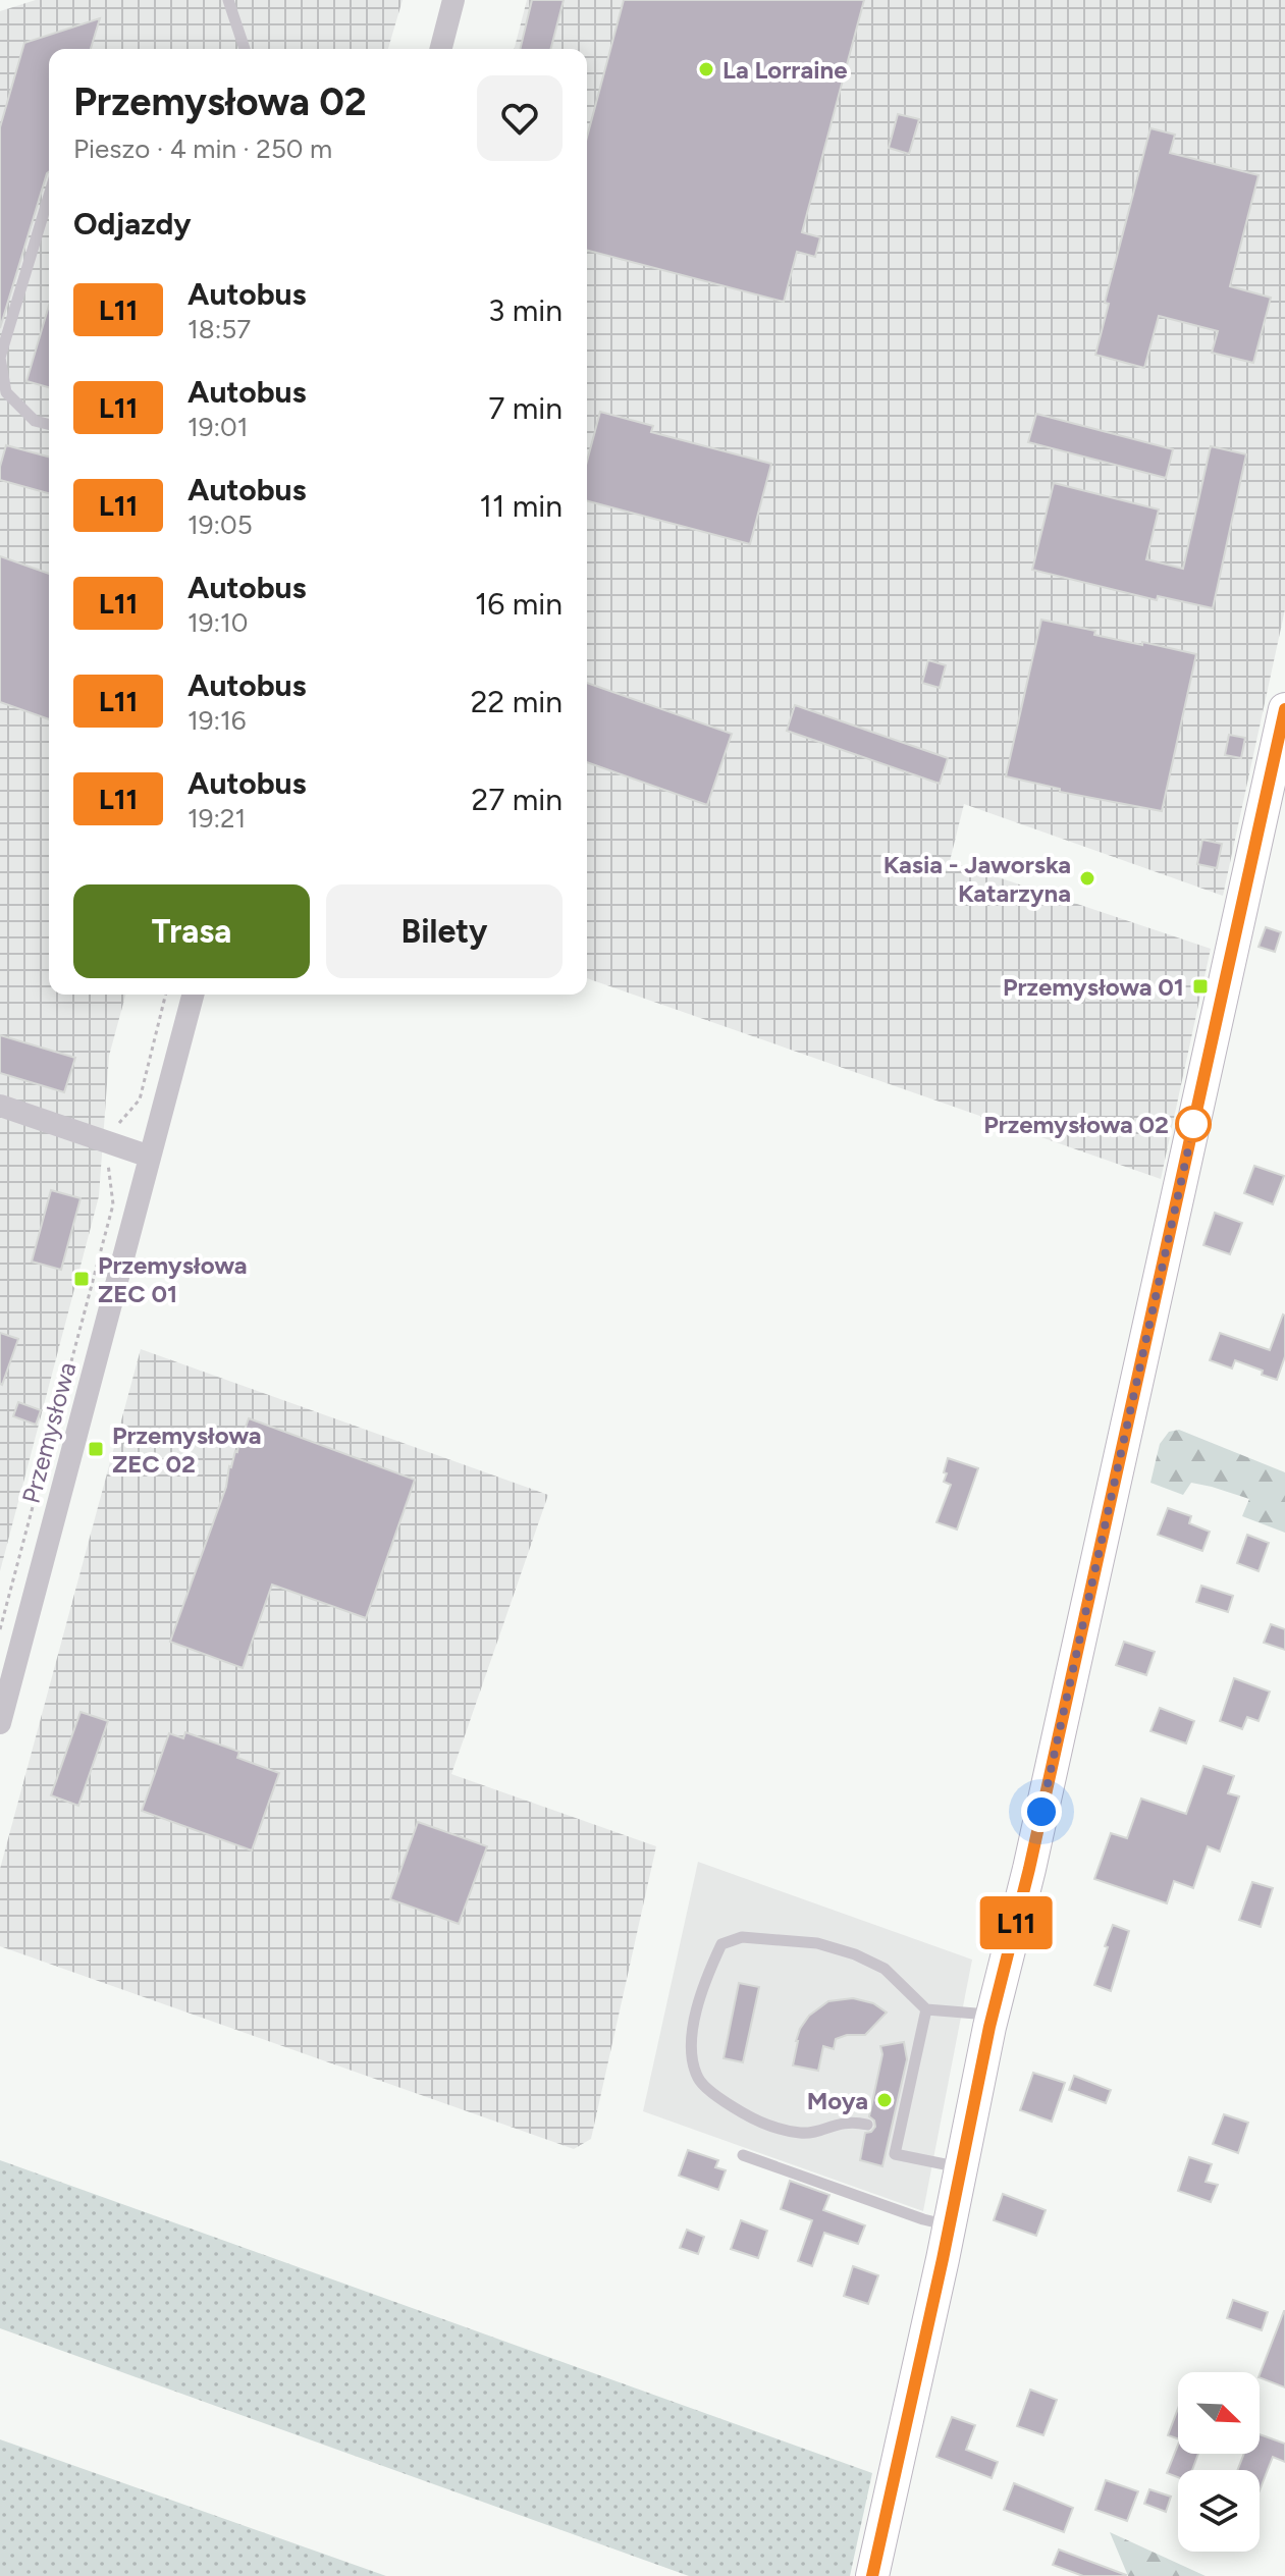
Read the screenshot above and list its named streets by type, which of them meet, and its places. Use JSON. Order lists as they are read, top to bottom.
{
  "streets": {
    "street": ["Przemysłowa"]
  },
  "places": {
    "other": [
      "La Lorraine",
      "Kasia - Jaworska Katarzyna",
      "Przemysłowa 02",
      "Moya"
    ],
    "transit": ["Przemysłowa 01", "Przemysłowa ZEC 01", "Przemysłowa ZEC 02"]
  },
  "lines": ["bus line L11"],
  "north": "bottom right",
  "page": {
    "on_map": "L11",
    "heading": [
      ["Przemysłowa 02", "Pieszo · 4 min · 250 m"],
      "Odjazdy"
    ],
    "list": [
      {
        "mark": "L11",
        "name": "Autobus",
        "note": "18:57",
        "value": "3 min"
      },
      {
        "mark": "L11",
        "name": "Autobus",
        "note": "19:01",
        "value": "7 min"
      },
      {
        "mark": "L11",
        "name": "Autobus",
        "note": "19:05",
        "value": "11 min"
      },
      {
        "mark": "L11",
        "name": "Autobus",
        "note": "19:10",
        "value": "16 min"
      },
      {
        "mark": "L11",
        "name": "Autobus",
        "note": "19:16",
        "value": "22 min"
      },
      {
        "mark": "L11",
        "name": "Autobus",
        "note": "19:21",
        "value": "27 min"
      }
    ],
    "buttons": ["Trasa", "Bilety"]
  }
}
